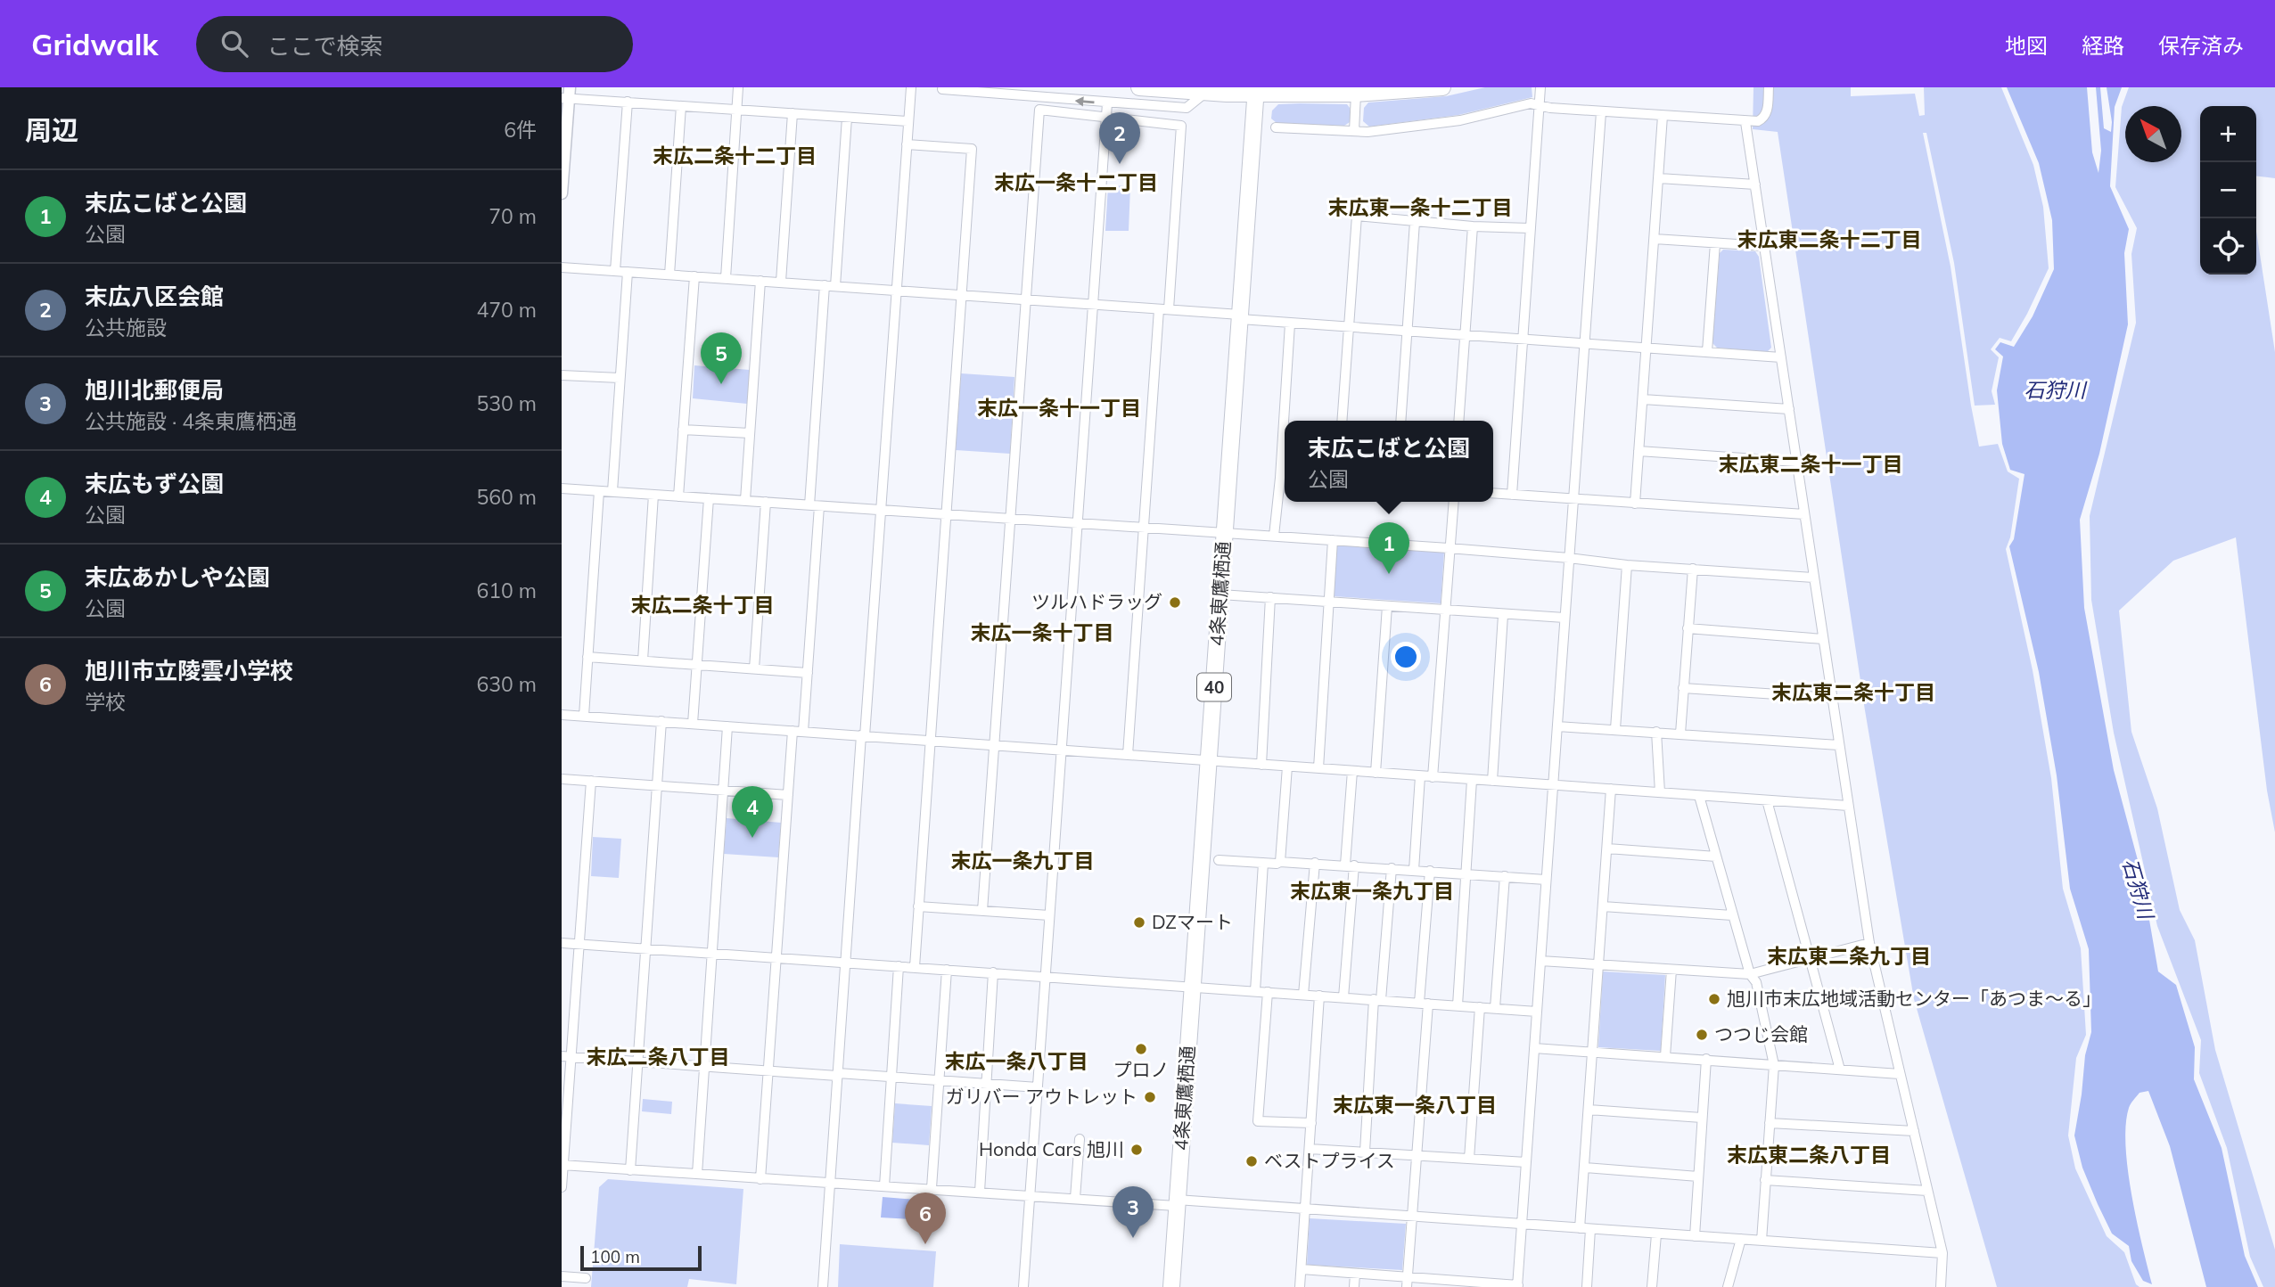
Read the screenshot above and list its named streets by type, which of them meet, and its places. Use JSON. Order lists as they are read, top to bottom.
{
  "streets": {
    "highway": ["4条東鷹栖通", "40"]
  },
  "districts": [
    "末広二条十二丁目",
    "末広一条十二丁目",
    "末広東一条十二丁目",
    "末広東二条十二丁目",
    "末広一条十一丁目",
    "末広東二条十一丁目",
    "末広二条十丁目",
    "末広一条十丁目",
    "末広東二条十丁目",
    "末広一条九丁目",
    "末広東一条九丁目",
    "末広東二条九丁目",
    "末広二条八丁目",
    "末広一条八丁目",
    "末広東一条八丁目",
    "末広東二条八丁目"
  ],
  "water": ["石狩川"],
  "places": [
    "ツルハドラッグ",
    "DZマート",
    "旭川市末広地域活動センター「あつま〜る」",
    "つつじ会館",
    "プロノ",
    "ガリバー アウトレット",
    "Honda Cars 旭川",
    "ベストプライス"
  ],
  "scale_bar": "100 m",
  "north": "top left",
  "page": {
    "header": "Gridwalk",
    "search": "ここで検索",
    "nav": ["地図", "経路", "保存済み"],
    "heading": ["周辺", "6件"],
    "map_buttons": ["+", "−"],
    "pins": [
      "2",
      "5",
      "1",
      "4",
      "3",
      "6"
    ],
    "list": [
      {
        "mark": "1",
        "name": "末広こばと公園",
        "note": "公園",
        "value": "70 m"
      },
      {
        "mark": "2",
        "name": "末広八区会館",
        "note": "公共施設",
        "value": "470 m"
      },
      {
        "mark": "3",
        "name": "旭川北郵便局",
        "note": "公共施設 · 4条東鷹栖通",
        "value": "530 m"
      },
      {
        "mark": "4",
        "name": "末広もず公園",
        "note": "公園",
        "value": "560 m"
      },
      {
        "mark": "5",
        "name": "末広あかしや公園",
        "note": "公園",
        "value": "610 m"
      },
      {
        "mark": "6",
        "name": "旭川市立陵雲小学校",
        "note": "学校",
        "value": "630 m"
      }
    ],
    "popup": ["末広こばと公園", "公園"],
    "scale": "100 m"
  }
}
